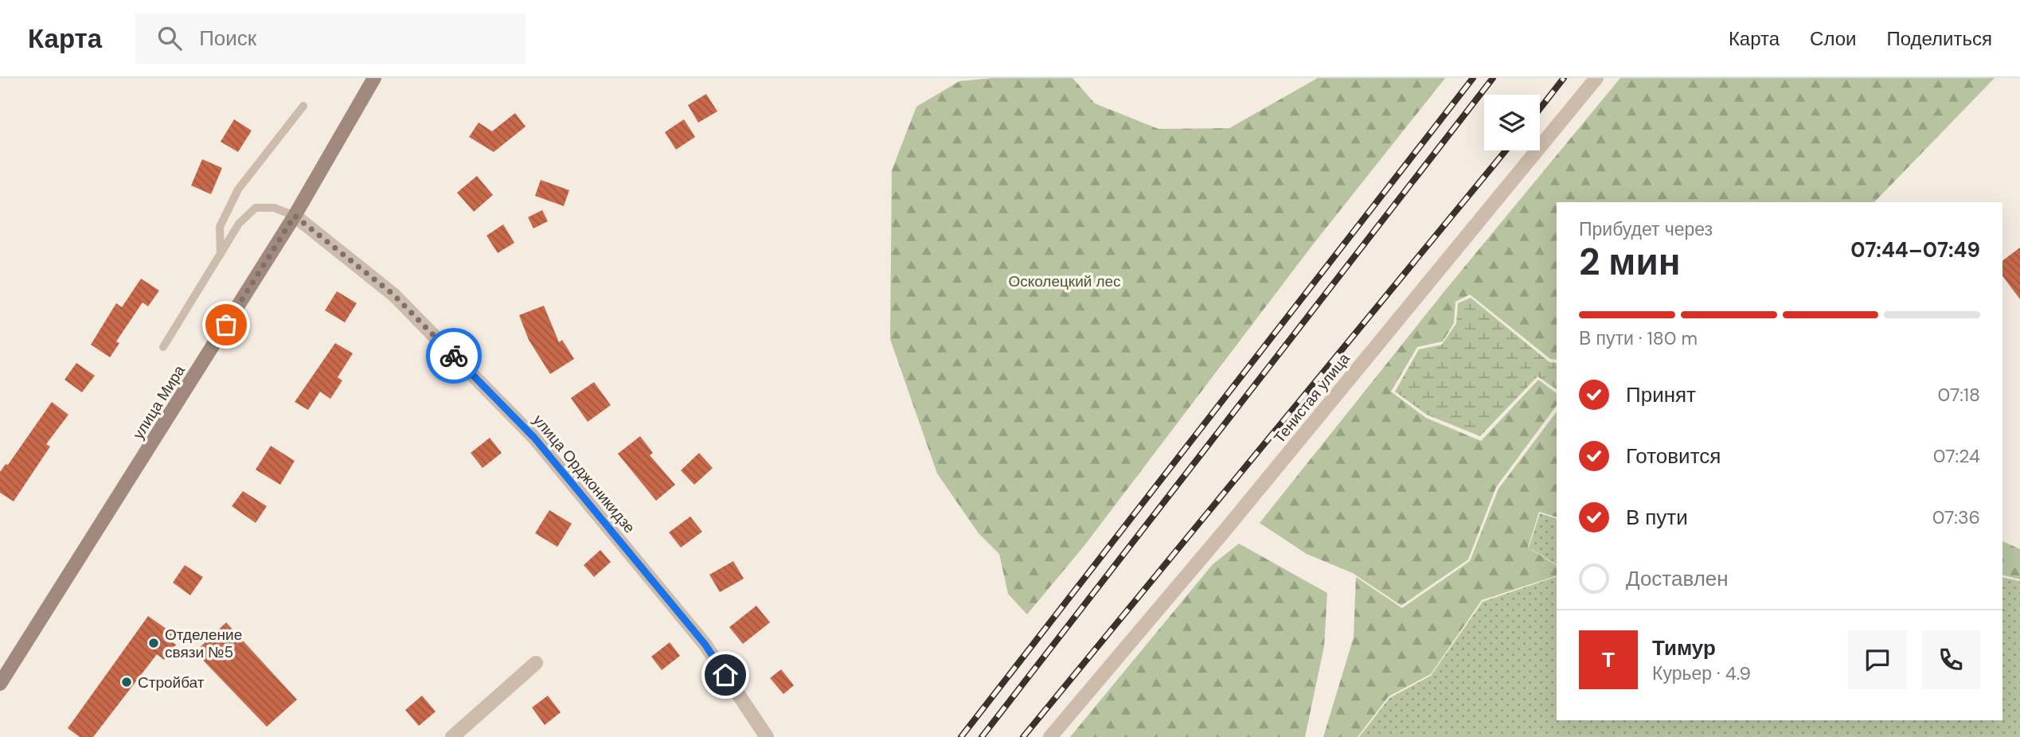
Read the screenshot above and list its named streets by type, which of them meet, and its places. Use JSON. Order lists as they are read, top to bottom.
{
  "streets": {
    "main road": ["улица Мира"],
    "street": ["Тенистая улица", "улица Орджоникидзе"]
  },
  "crossings": [
    ["улица Мира", "улица Орджоникидзе"]
  ],
  "parks": ["Осколецкий лес"],
  "places": ["Отделение связи №5", "Стройбат"],
  "page": {
    "header": "Карта",
    "search": "Поиск",
    "nav": ["Карта", "Слои", "Поделиться"],
    "heading": ["2 мин", "Прибудет через", "07:44–07:49"],
    "panel": ["Тимур", "Курьер · 4.9"],
    "bar": "В пути · 180 m",
    "list": [
      ["Принят", "07:18"],
      ["Готовится", "07:24"],
      ["В пути", "07:36"],
      "Доставлен"
    ],
    "round": "Т"
  }
}
